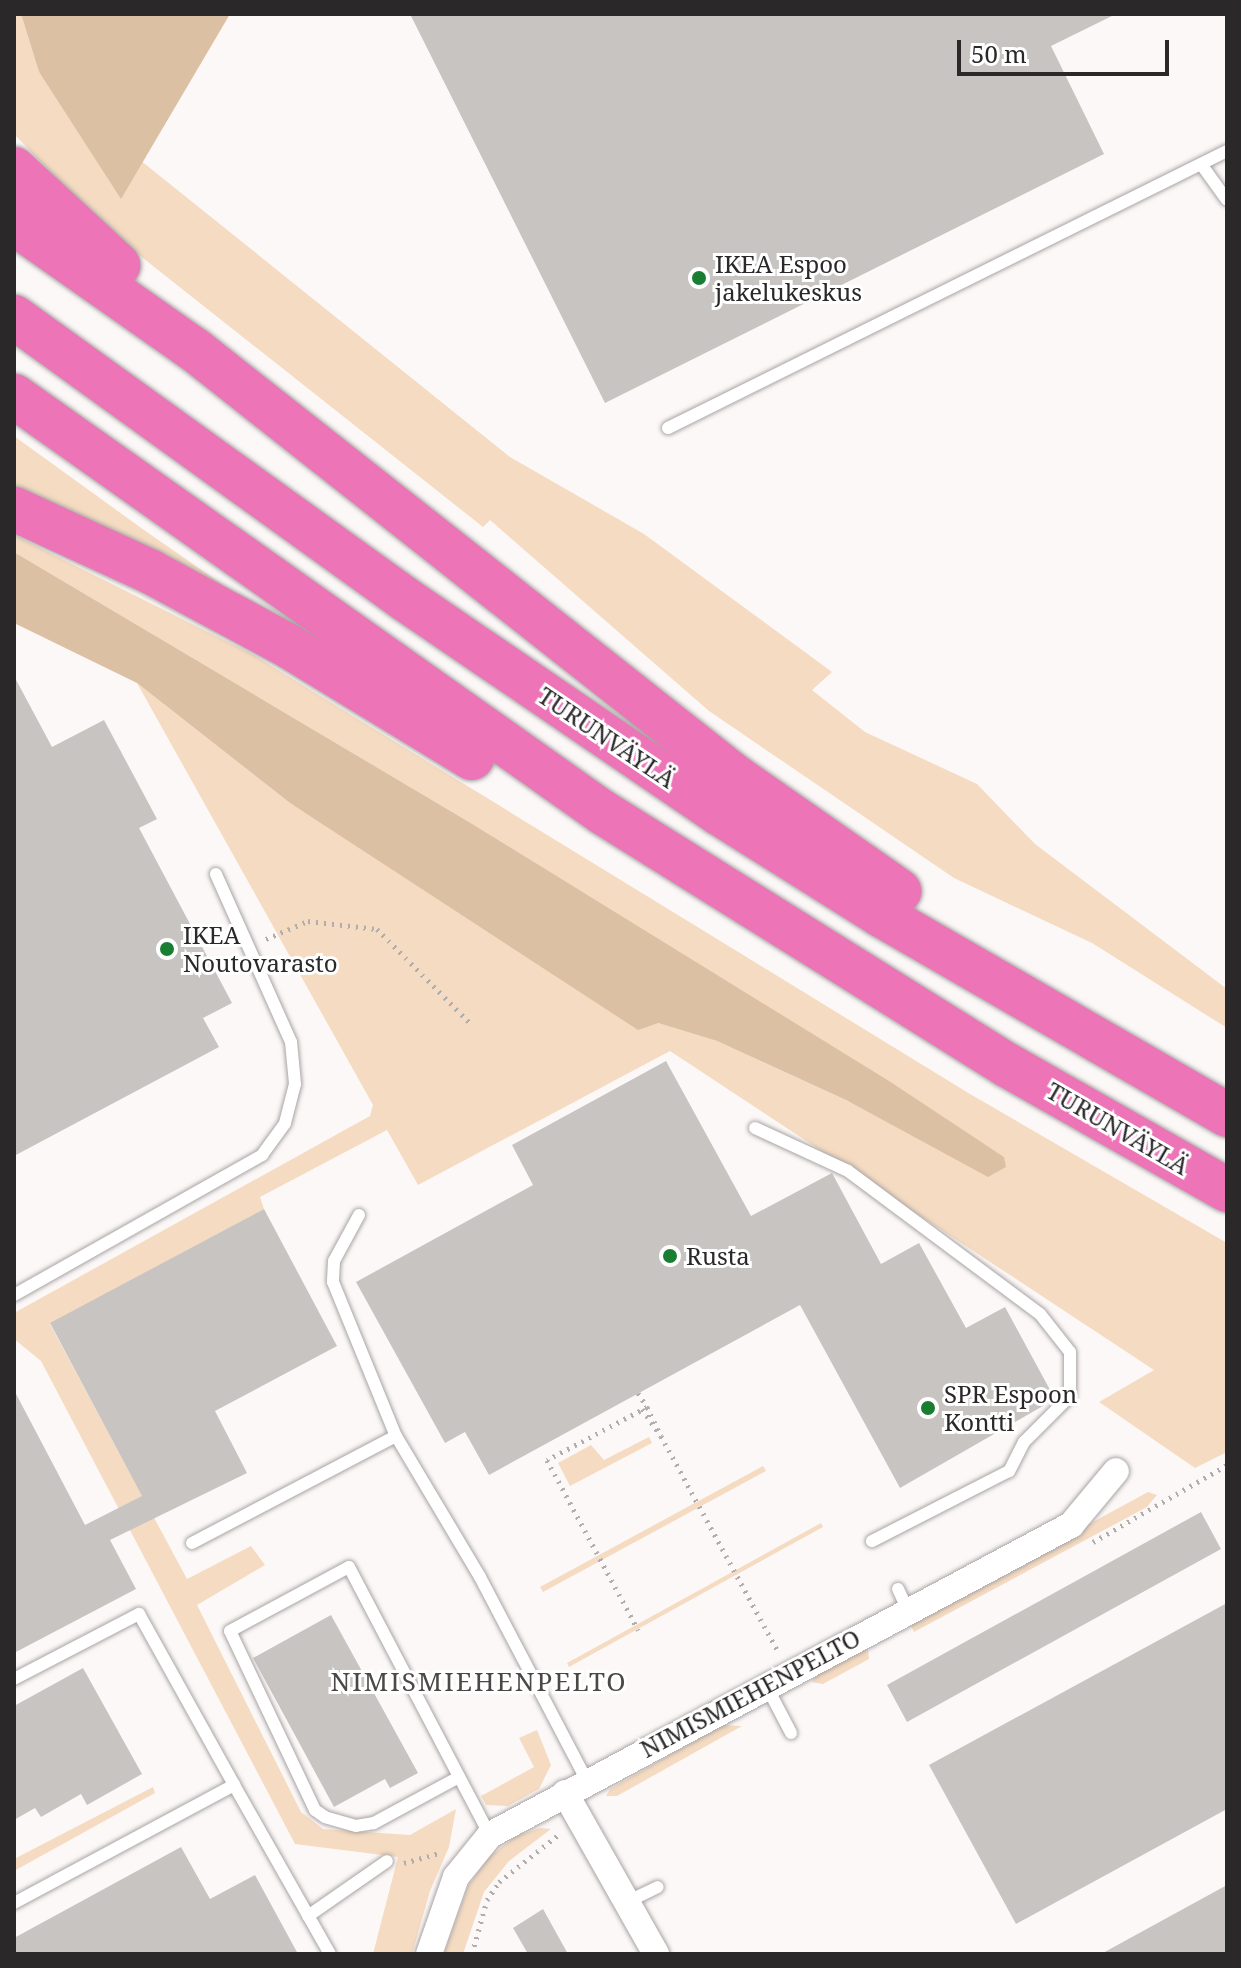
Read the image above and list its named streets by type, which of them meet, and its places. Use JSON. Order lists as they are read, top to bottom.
{
  "streets": {
    "highway": ["TURUNVÄYLÄ"],
    "street": ["NIMISMIEHENPELTO"]
  },
  "districts": ["NIMISMIEHENPELTO"],
  "places": [
    "IKEA Espoo jakelukeskus",
    "IKEA Noutovarasto",
    "Rusta",
    "SPR Espoon Kontti"
  ],
  "scale_bar": "50 m"
}
